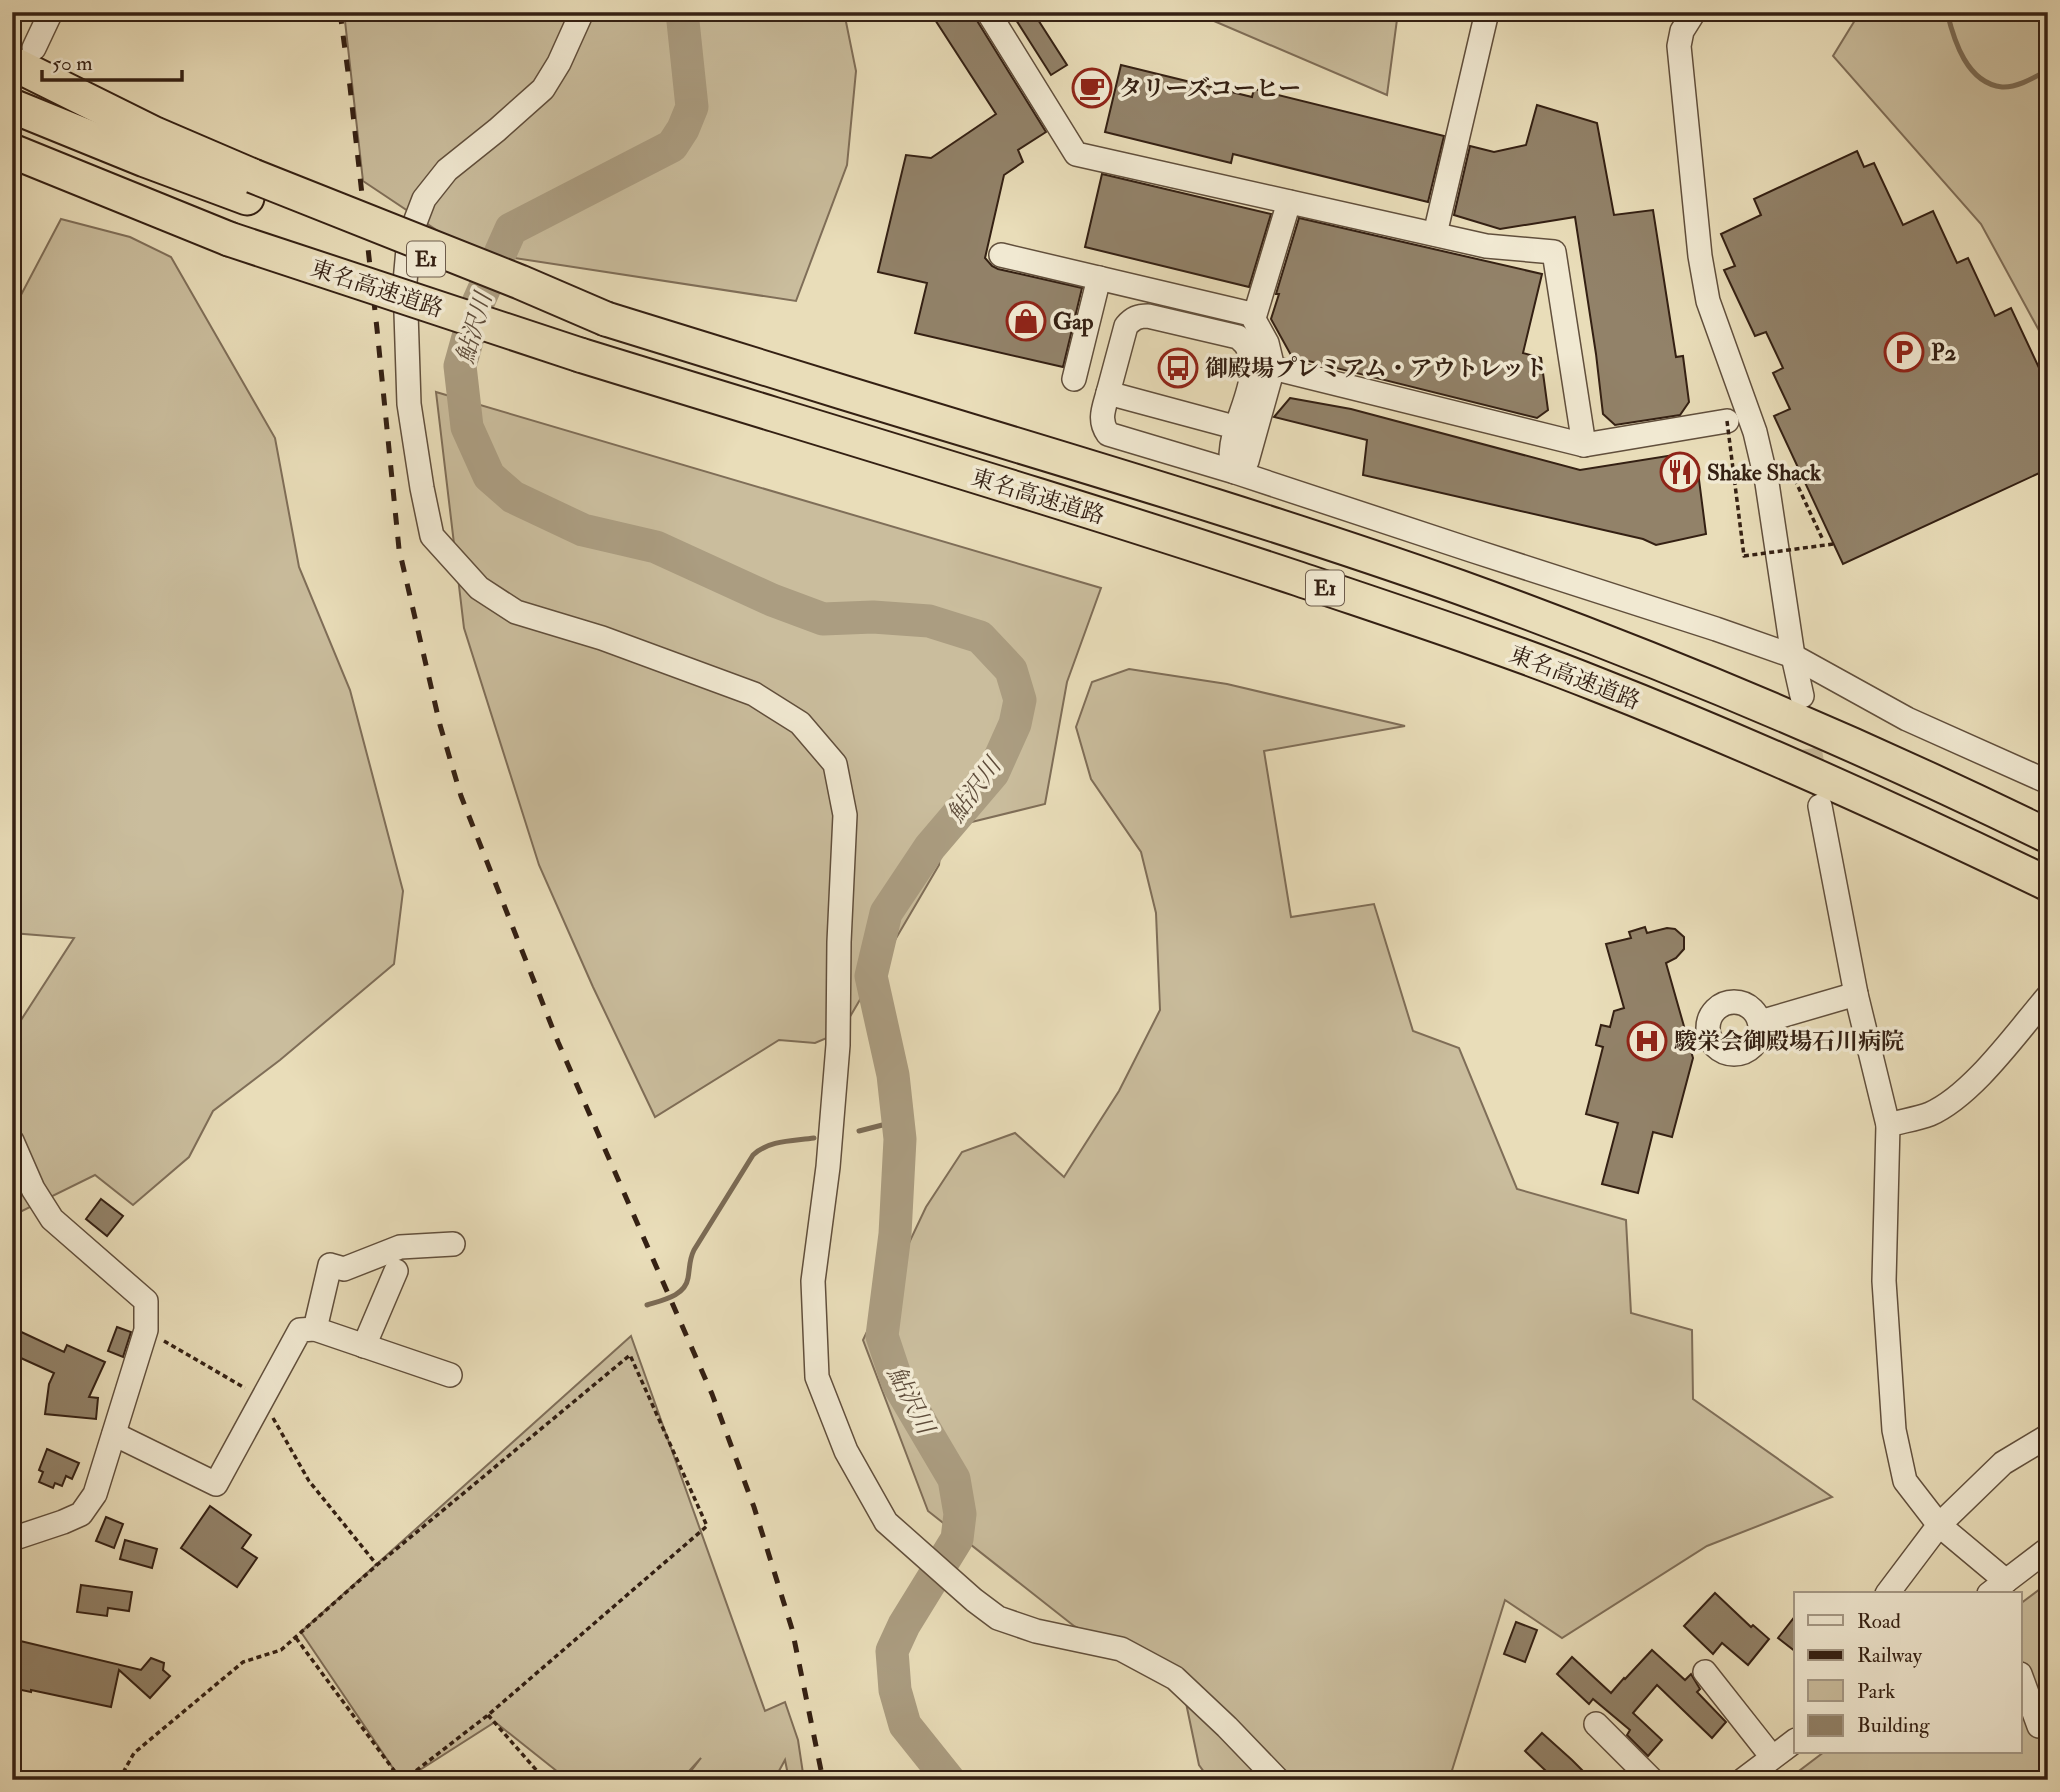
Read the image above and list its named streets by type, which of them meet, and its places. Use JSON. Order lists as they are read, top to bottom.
{
  "streets": {
    "highway": ["E1", "東名高速道路"]
  },
  "water": ["鮎沢川"],
  "places": {
    "cafe": ["タリーズコーヒー"],
    "shop": ["Gap"],
    "parking": ["P2"],
    "bus stop": ["御殿場プレミアム・アウトレット"],
    "restaurant": ["Shake Shack"],
    "hospital": ["駿栄会御殿場石川病院"]
  },
  "legend": [
    "Road",
    "Railway",
    "Park",
    "Building"
  ],
  "scale_bar": "50 m"
}
